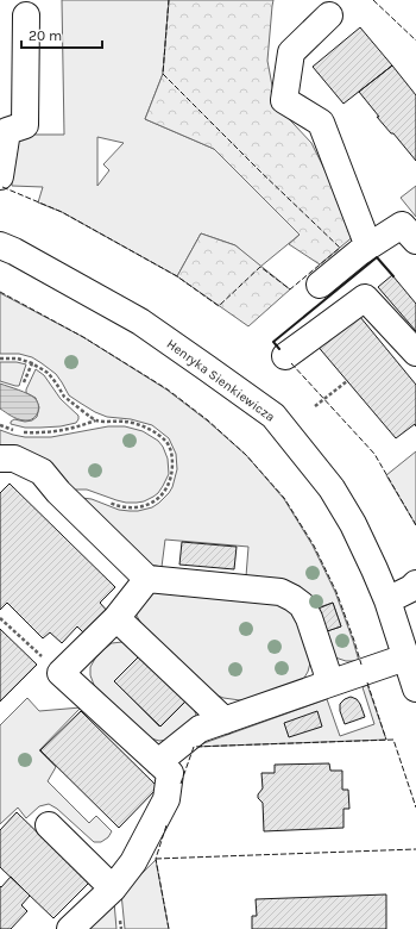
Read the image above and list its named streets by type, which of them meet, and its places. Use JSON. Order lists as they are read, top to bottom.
{
  "streets": {
    "street": ["Henryka Sienkiewicza"]
  },
  "scale_bar": "20 m"
}
